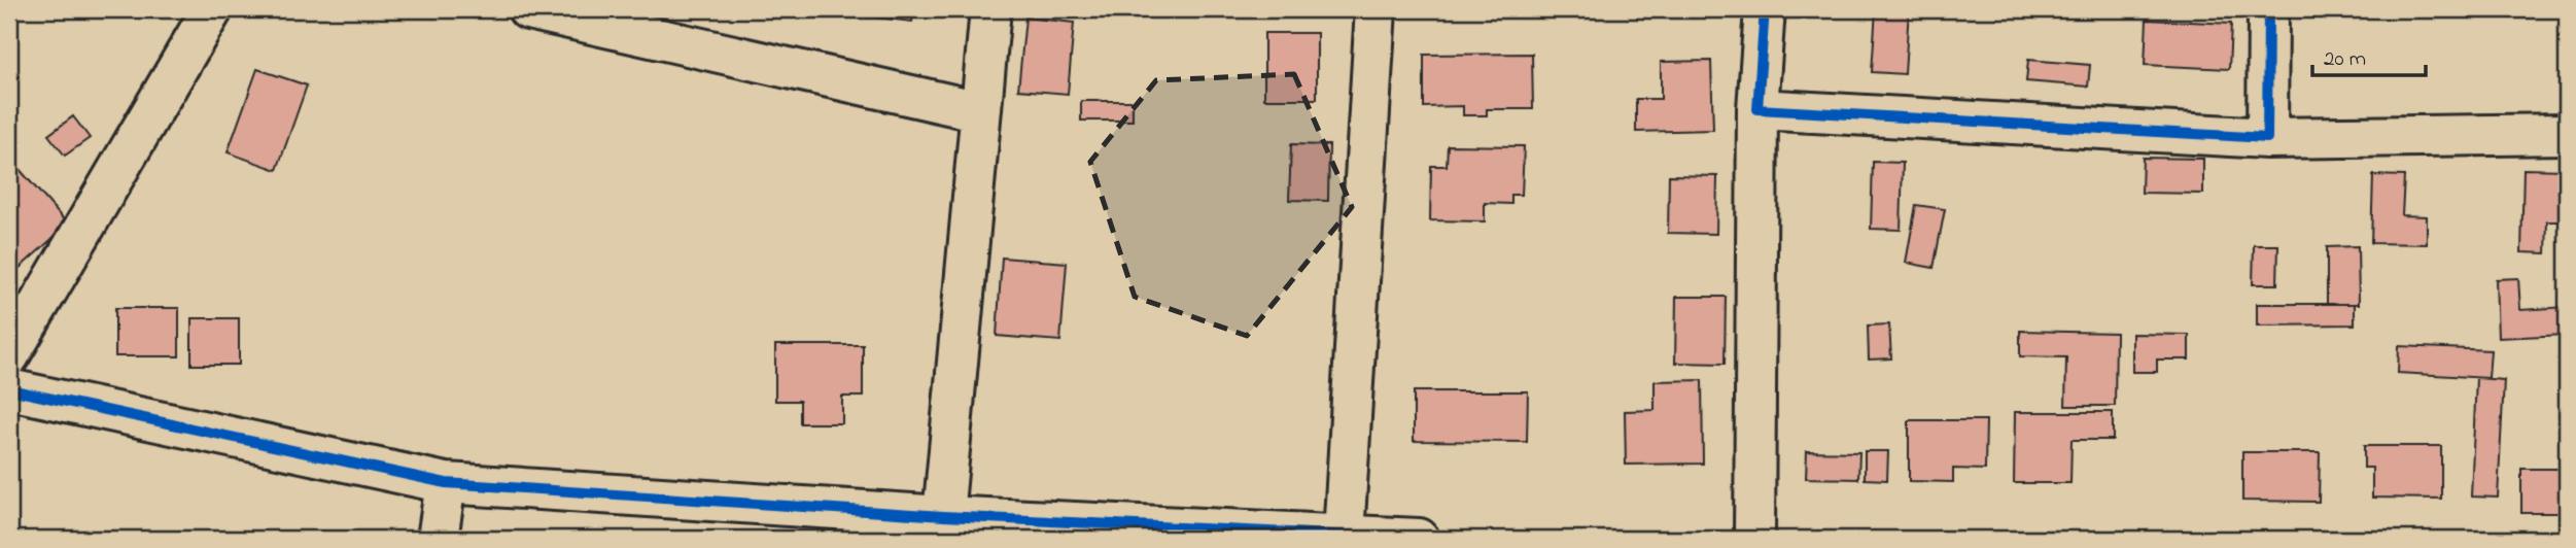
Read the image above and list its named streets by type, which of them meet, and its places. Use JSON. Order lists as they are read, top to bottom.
{
  "scale_bar": "20 m"
}
